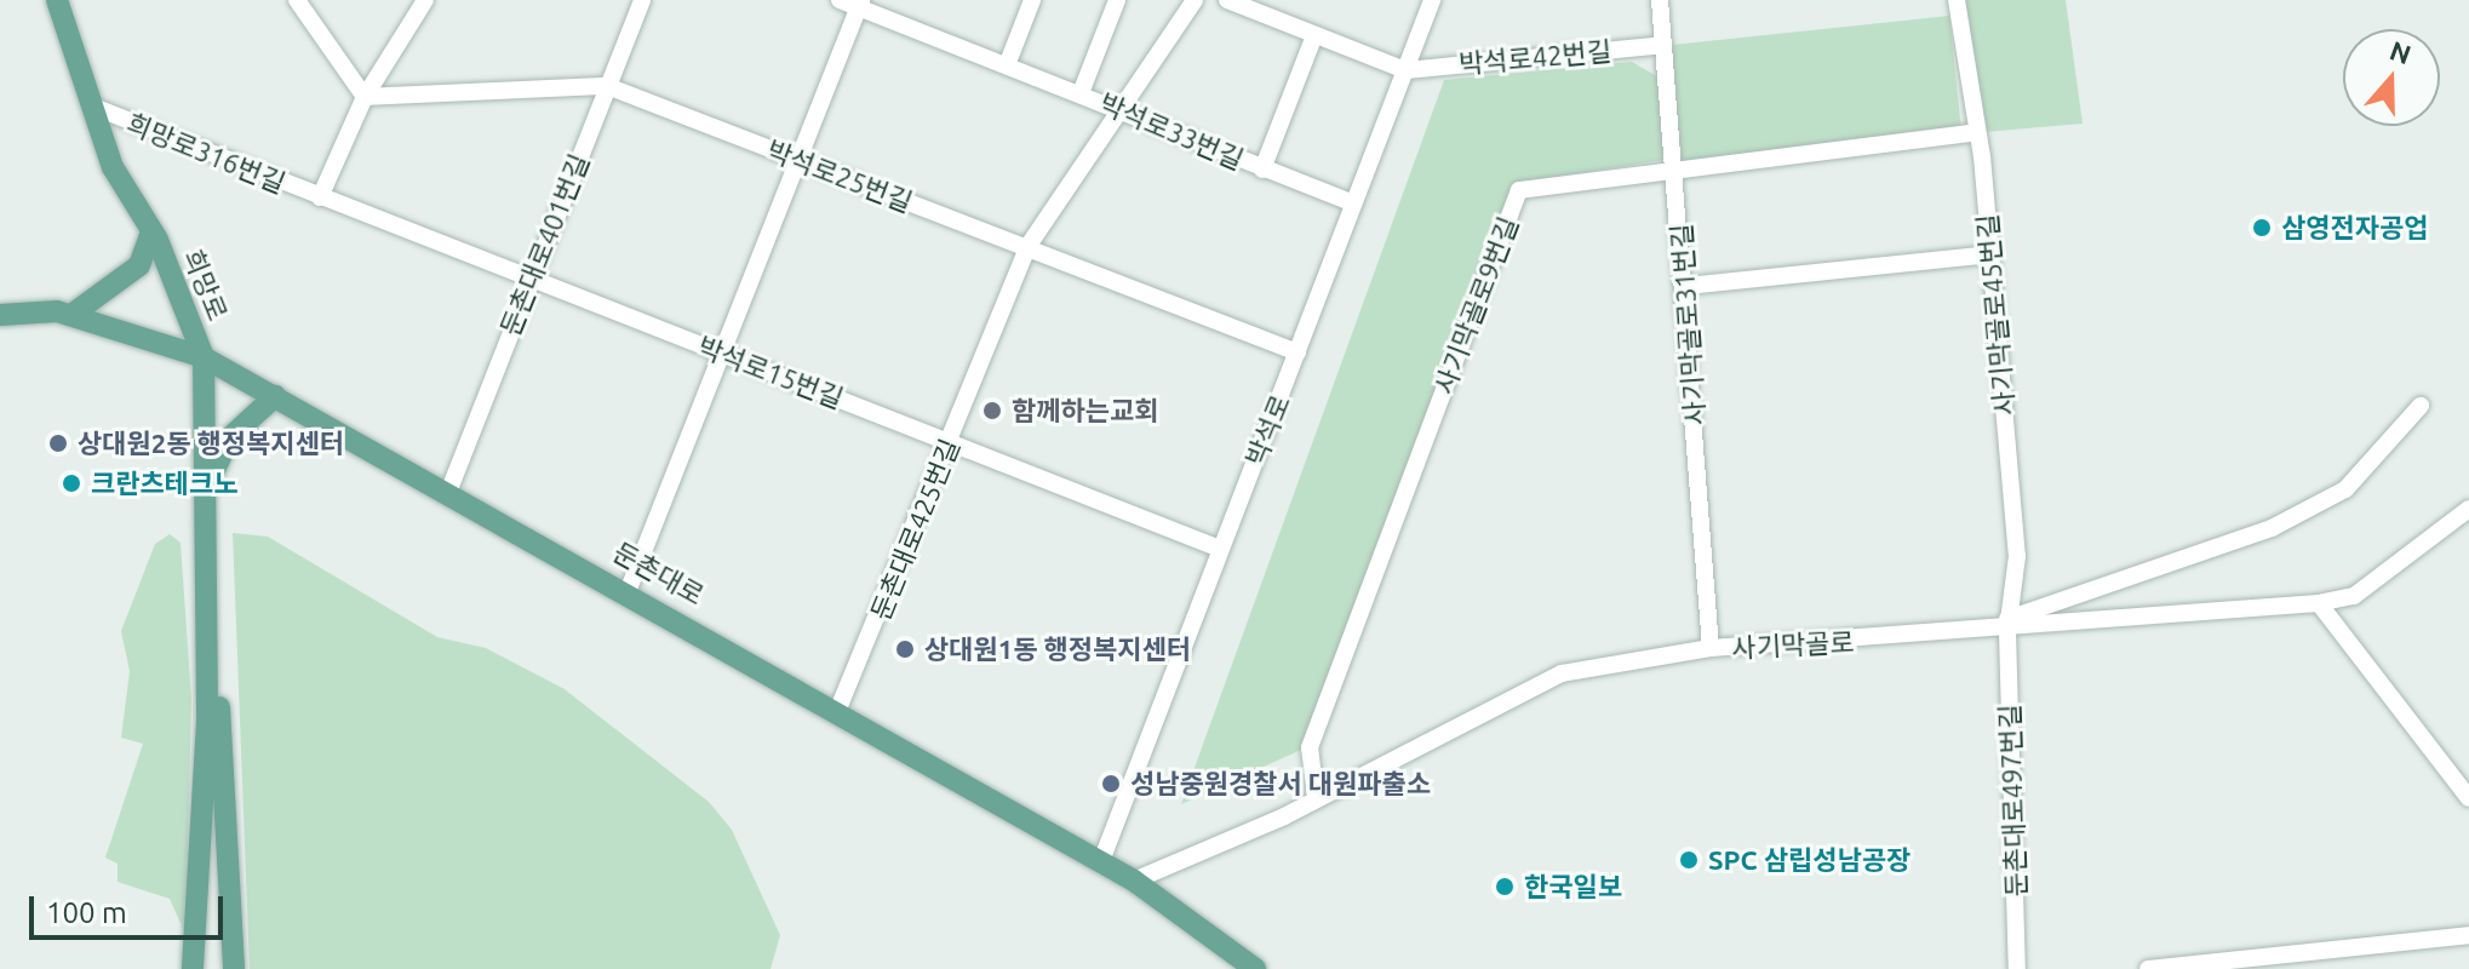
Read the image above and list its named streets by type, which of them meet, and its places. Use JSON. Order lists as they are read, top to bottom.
{
  "streets": {
    "main road": ["희망로", "둔촌대로"],
    "street": [
      "박석로42번길",
      "박석로33번길",
      "희망로316번길",
      "박석로25번길",
      "둔촌대로401번길",
      "사기막골로9번길",
      "사기막골로45번길",
      "사기막골로31번길",
      "박석로15번길",
      "박석로",
      "둔촌대로425번길",
      "사기막골로",
      "둔촌대로497번길"
    ]
  },
  "crossings": [
    ["박석로42번길", "사기막골로31번길"],
    ["박석로42번길", "박석로"],
    ["박석로33번길", "박석로"],
    ["박석로33번길", "둔촌대로425번길"],
    ["희망로316번길", "희망로"],
    ["희망로316번길", "박석로15번길"],
    ["박석로25번길", "둔촌대로401번길"],
    ["박석로25번길", "박석로"],
    ["박석로25번길", "둔촌대로425번길"],
    ["둔촌대로401번길", "박석로15번길"],
    ["둔촌대로401번길", "둔촌대로"],
    ["희망로", "둔촌대로"],
    ["사기막골로9번길", "사기막골로45번길"],
    ["사기막골로9번길", "사기막골로31번길"],
    ["사기막골로9번길", "사기막골로"],
    ["사기막골로45번길", "사기막골로"],
    ["사기막골로45번길", "둔촌대로497번길"],
    ["사기막골로31번길", "사기막골로"],
    ["박석로15번길", "박석로"],
    ["박석로15번길", "둔촌대로425번길"],
    ["박석로", "둔촌대로"],
    ["둔촌대로425번길", "둔촌대로"],
    ["둔촌대로", "사기막골로"],
    ["사기막골로", "둔촌대로497번길"]
  ],
  "places": [
    "삼영전자공업",
    "함께하는교회",
    "상대원2동 행정복지센터",
    "크란츠테크노",
    "상대원1동 행정복지센터",
    "성남중원경찰서 대원파출소",
    "SPC 삼립성남공장",
    "한국일보"
  ],
  "scale_bar": "100 m",
  "north": "top"
}
